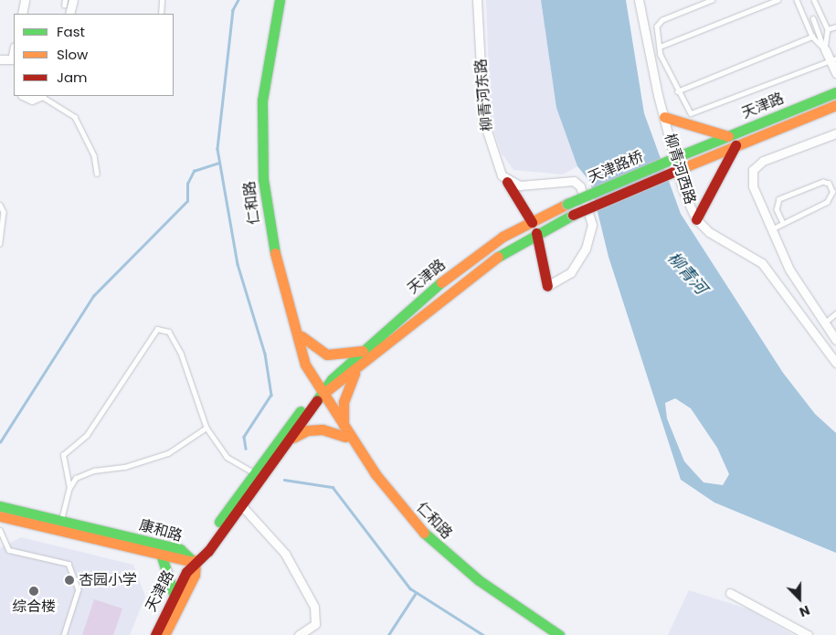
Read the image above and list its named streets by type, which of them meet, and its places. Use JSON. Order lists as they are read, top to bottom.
{
  "streets": {
    "main road": [
      "天津路",
      "天津路桥",
      "仁和路",
      "康和路"
    ],
    "street": ["柳青河东路", "柳青河西路"]
  },
  "crossings": [
    ["天津路", "天津路桥"],
    ["天津路", "仁和路"],
    ["天津路", "康和路"]
  ],
  "water": ["柳青河"],
  "places": ["杏园小学", "综合楼"],
  "legend": ["Fast", "Slow", "Jam"],
  "north": "bottom"
}
